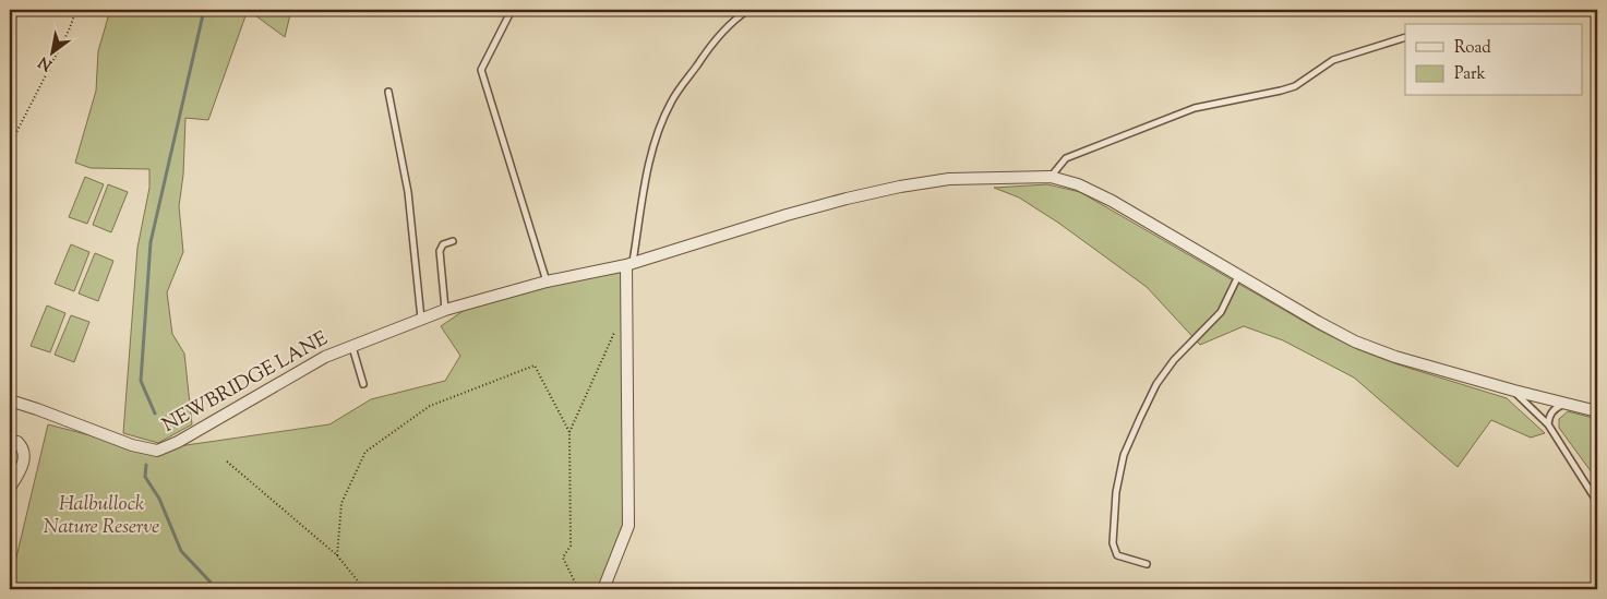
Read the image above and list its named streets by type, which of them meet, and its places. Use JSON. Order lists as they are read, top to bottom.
{
  "streets": {
    "street": ["NEWBRIDGE LANE"]
  },
  "parks": ["Halbullock Nature Reserve"],
  "legend": ["Road", "Park"],
  "north": "bottom left"
}
